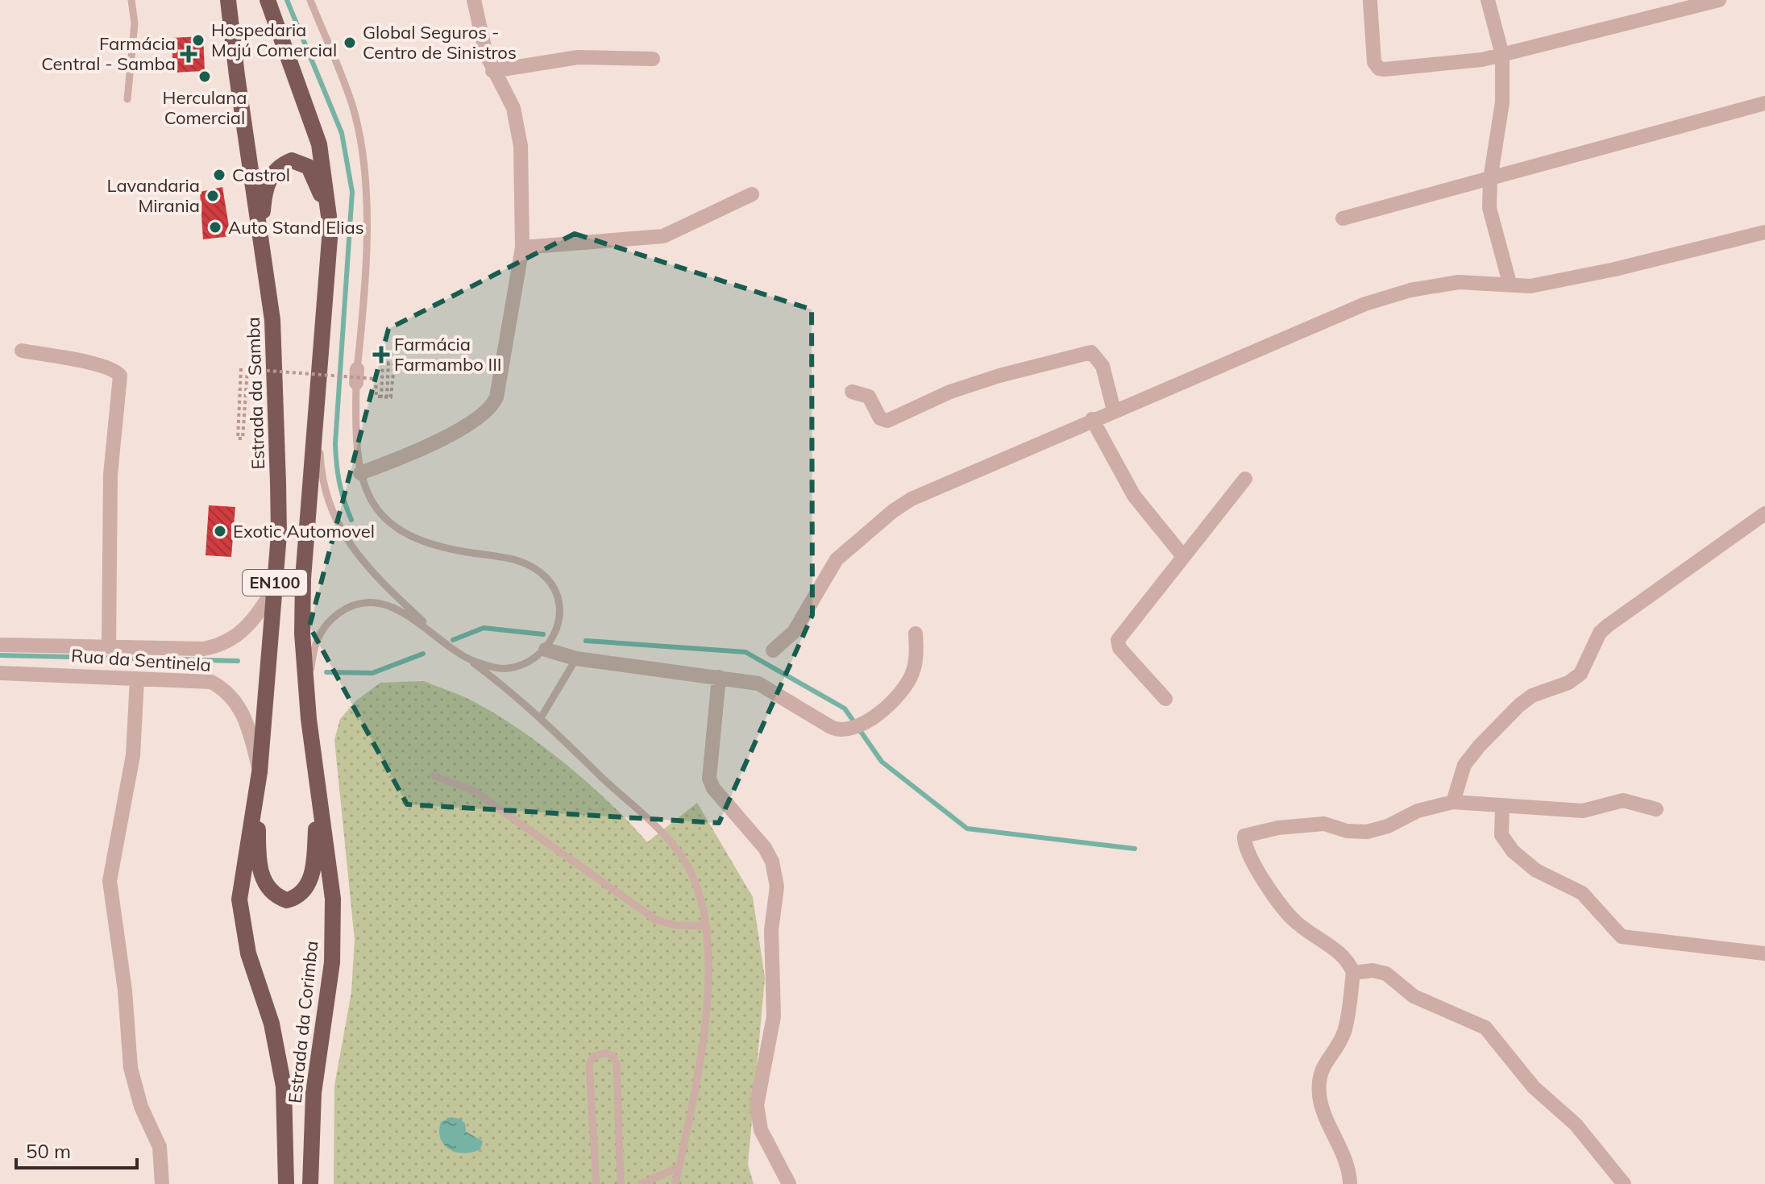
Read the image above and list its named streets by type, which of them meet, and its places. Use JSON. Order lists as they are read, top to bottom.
{
  "streets": {
    "main road": ["Estrada da Samba", "EN100", "Estrada da Corimba"],
    "street": ["Rua da Sentinela"]
  },
  "crossings": [
    ["Estrada da Samba", "Rua da Sentinela"],
    ["Estrada da Samba", "Estrada da Corimba"],
    ["EN100", "Estrada da Corimba"],
    ["Rua da Sentinela", "Estrada da Corimba"]
  ],
  "places": {
    "other": [
      "Hospedaria Majú Comercial",
      "Global Seguros - Centro de Sinistros",
      "Herculana Comercial",
      "Castrol",
      "Lavandaria Mirania",
      "Auto Stand Elias",
      "Exotic Automovel"
    ],
    "health": ["Farmácia Central - Samba", "Farmácia Farmambo III"]
  },
  "scale_bar": "50 m"
}
